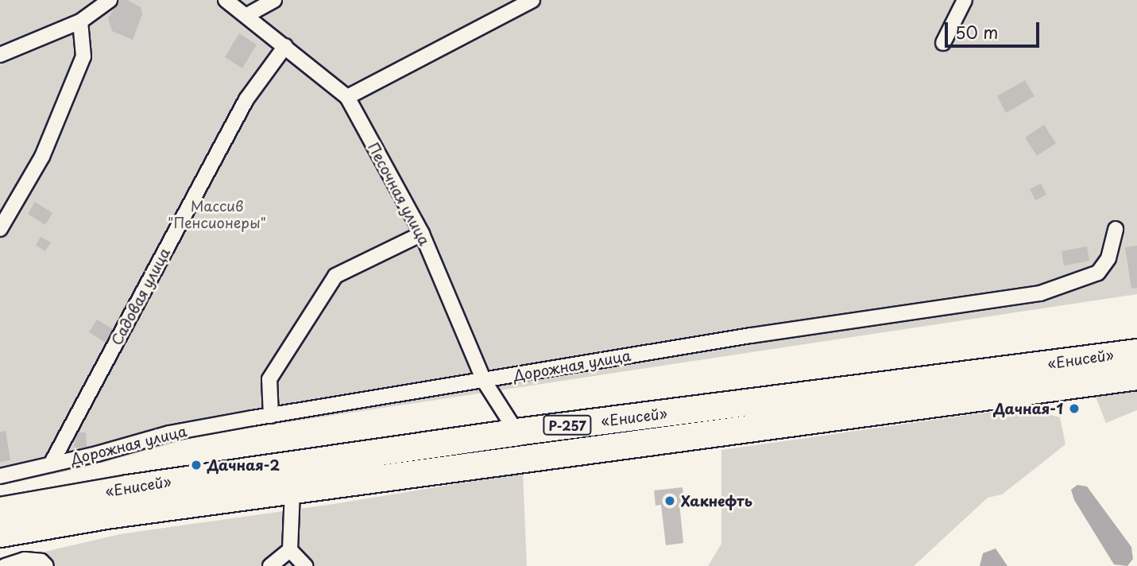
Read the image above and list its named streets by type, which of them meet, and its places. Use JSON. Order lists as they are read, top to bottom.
{
  "streets": {
    "highway": ["«Енисей»", "Р-257"],
    "street": ["Песочная улица", "Садовая улица", "Дорожная улица"]
  },
  "crossings": [
    ["Песочная улица", "Садовая улица"],
    ["Песочная улица", "«Енисей»"],
    ["Песочная улица", "Дорожная улица"],
    ["Садовая улица", "Дорожная улица"]
  ],
  "parks": ["Массив \"Пенсионеры\""],
  "places": ["Дачная-1", "Дачная-2", "Хакнефть"],
  "scale_bar": "50 m"
}
